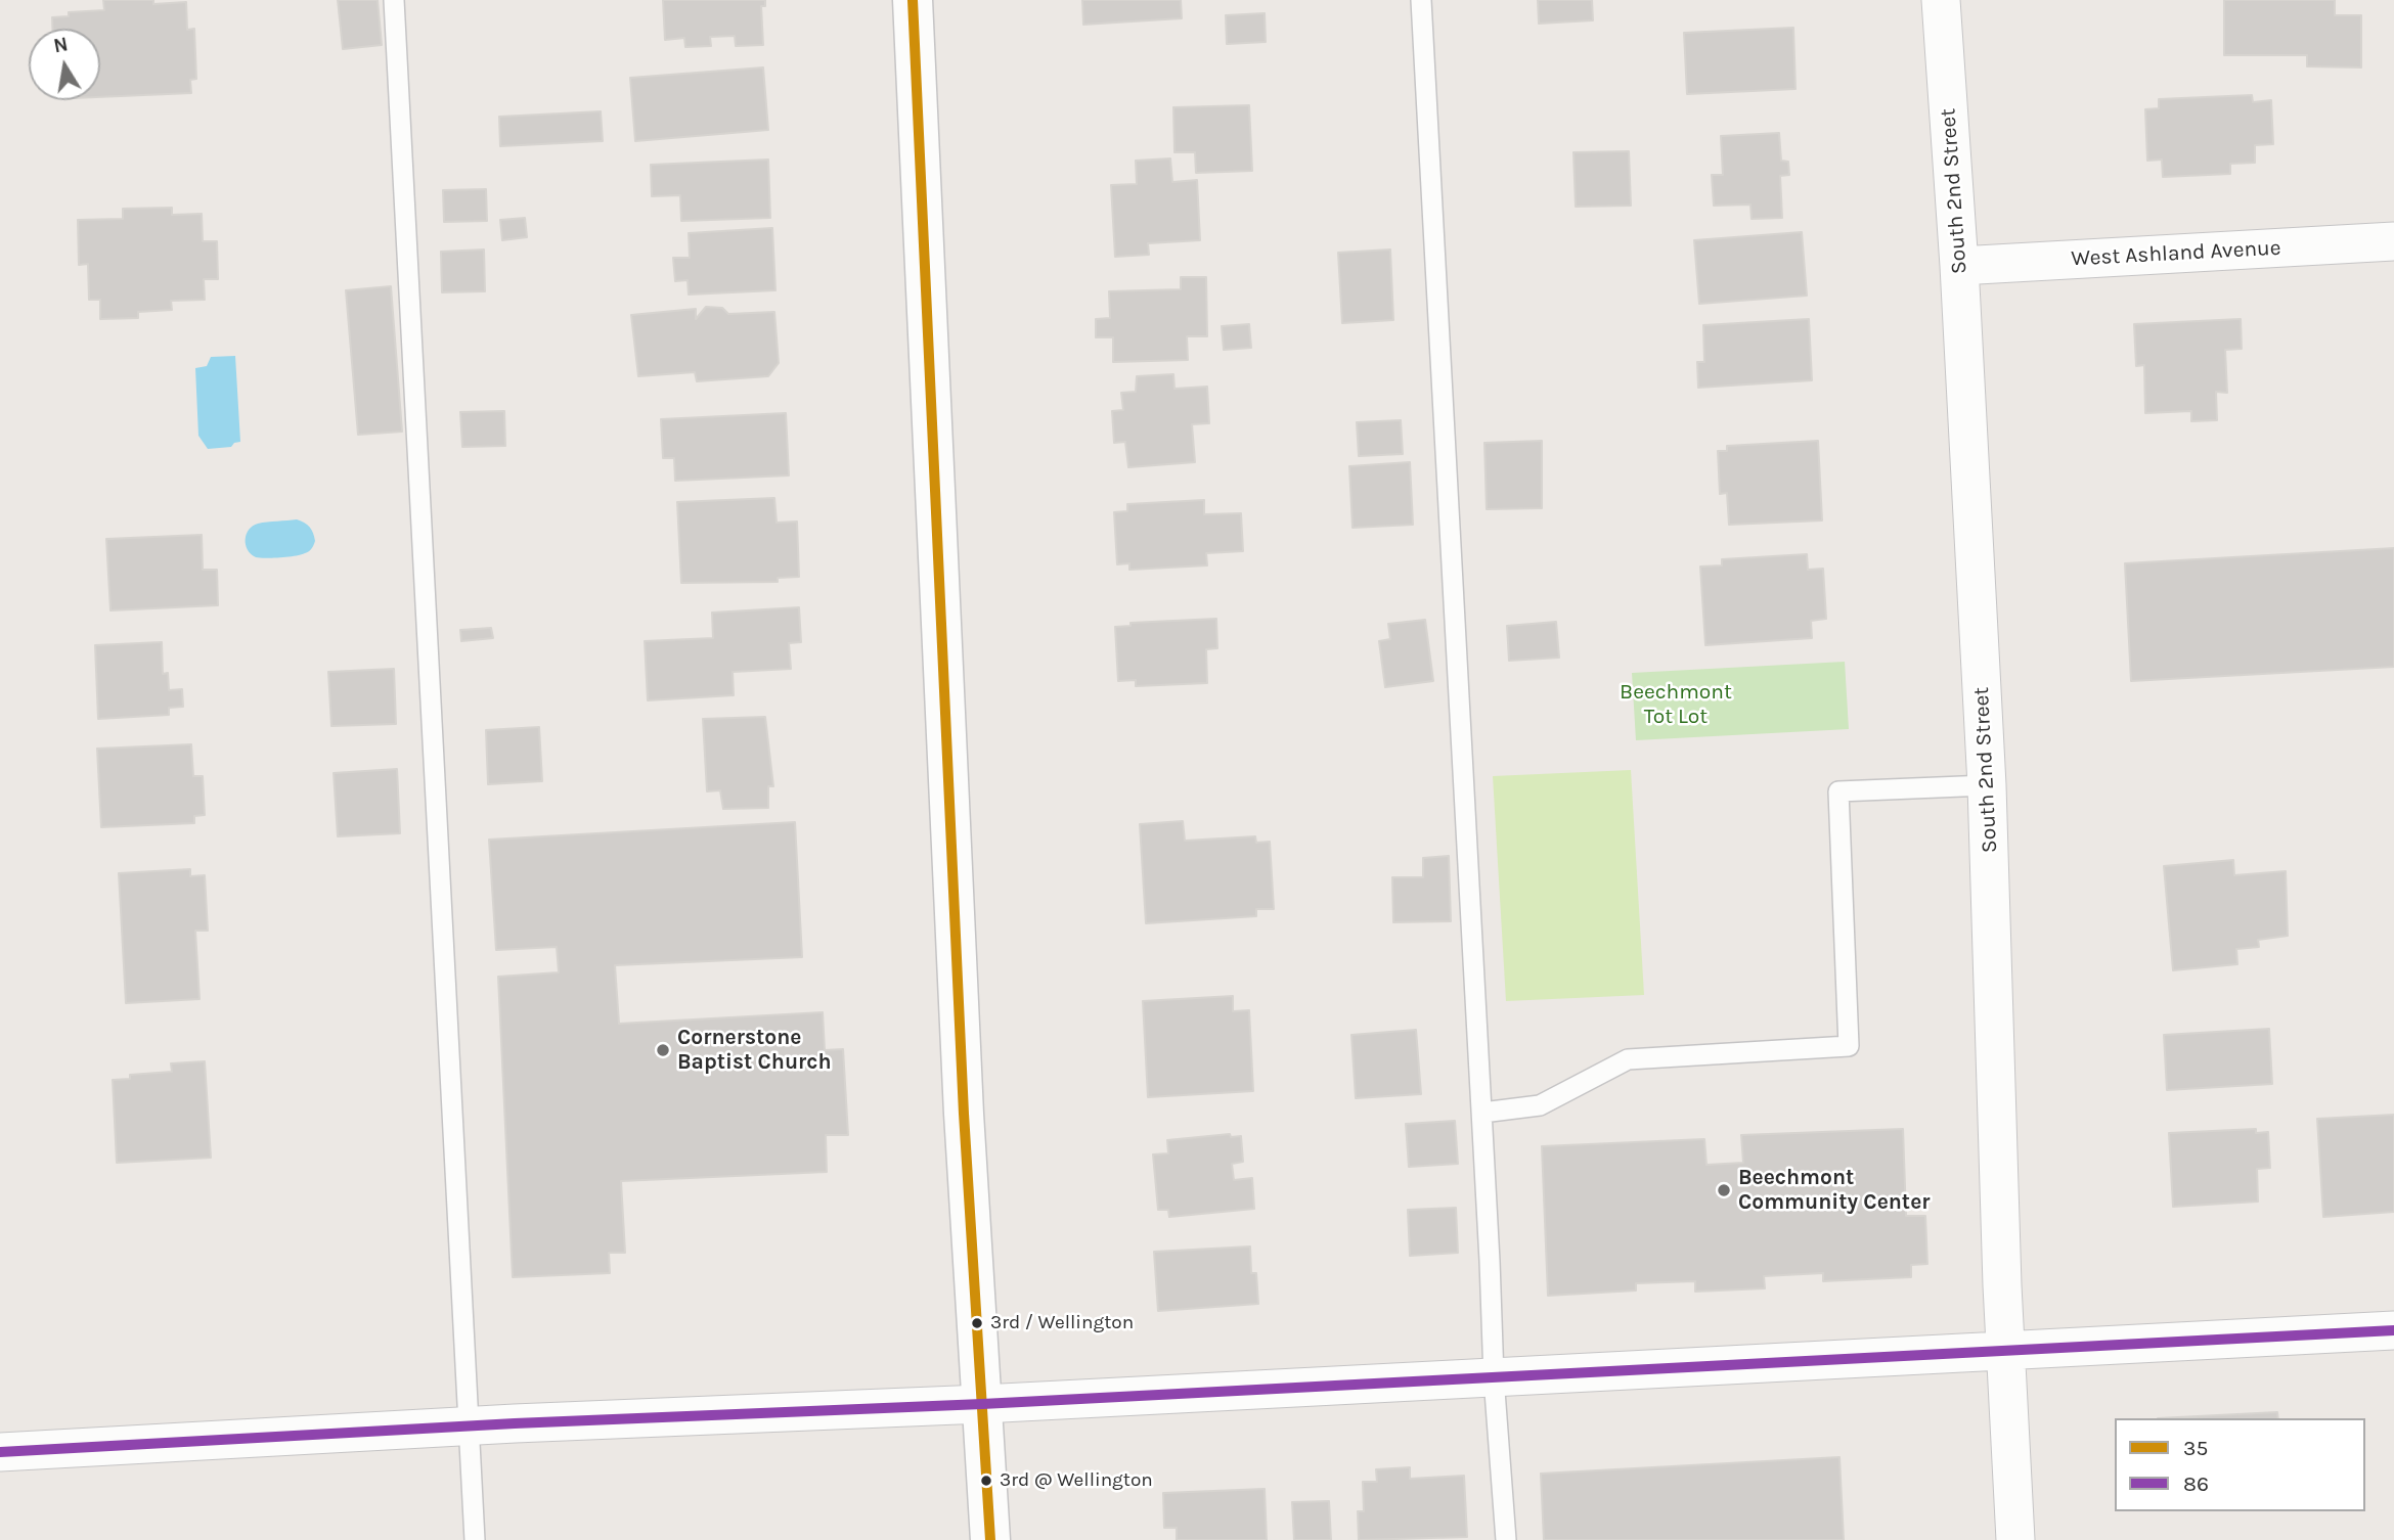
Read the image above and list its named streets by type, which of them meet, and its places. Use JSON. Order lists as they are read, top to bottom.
{
  "streets": {
    "street": ["South 2nd Street", "West Ashland Avenue"]
  },
  "crossings": [
    ["South 2nd Street", "West Ashland Avenue"]
  ],
  "parks": ["Beechmont Tot Lot"],
  "places": [
    "Cornerstone Baptist Church",
    "Beechmont Community Center",
    "3rd / Wellington",
    "3rd @ Wellington"
  ],
  "lines": ["transit line 35", "transit line 86"],
  "legend": ["35", "86"],
  "north": "top"
}
